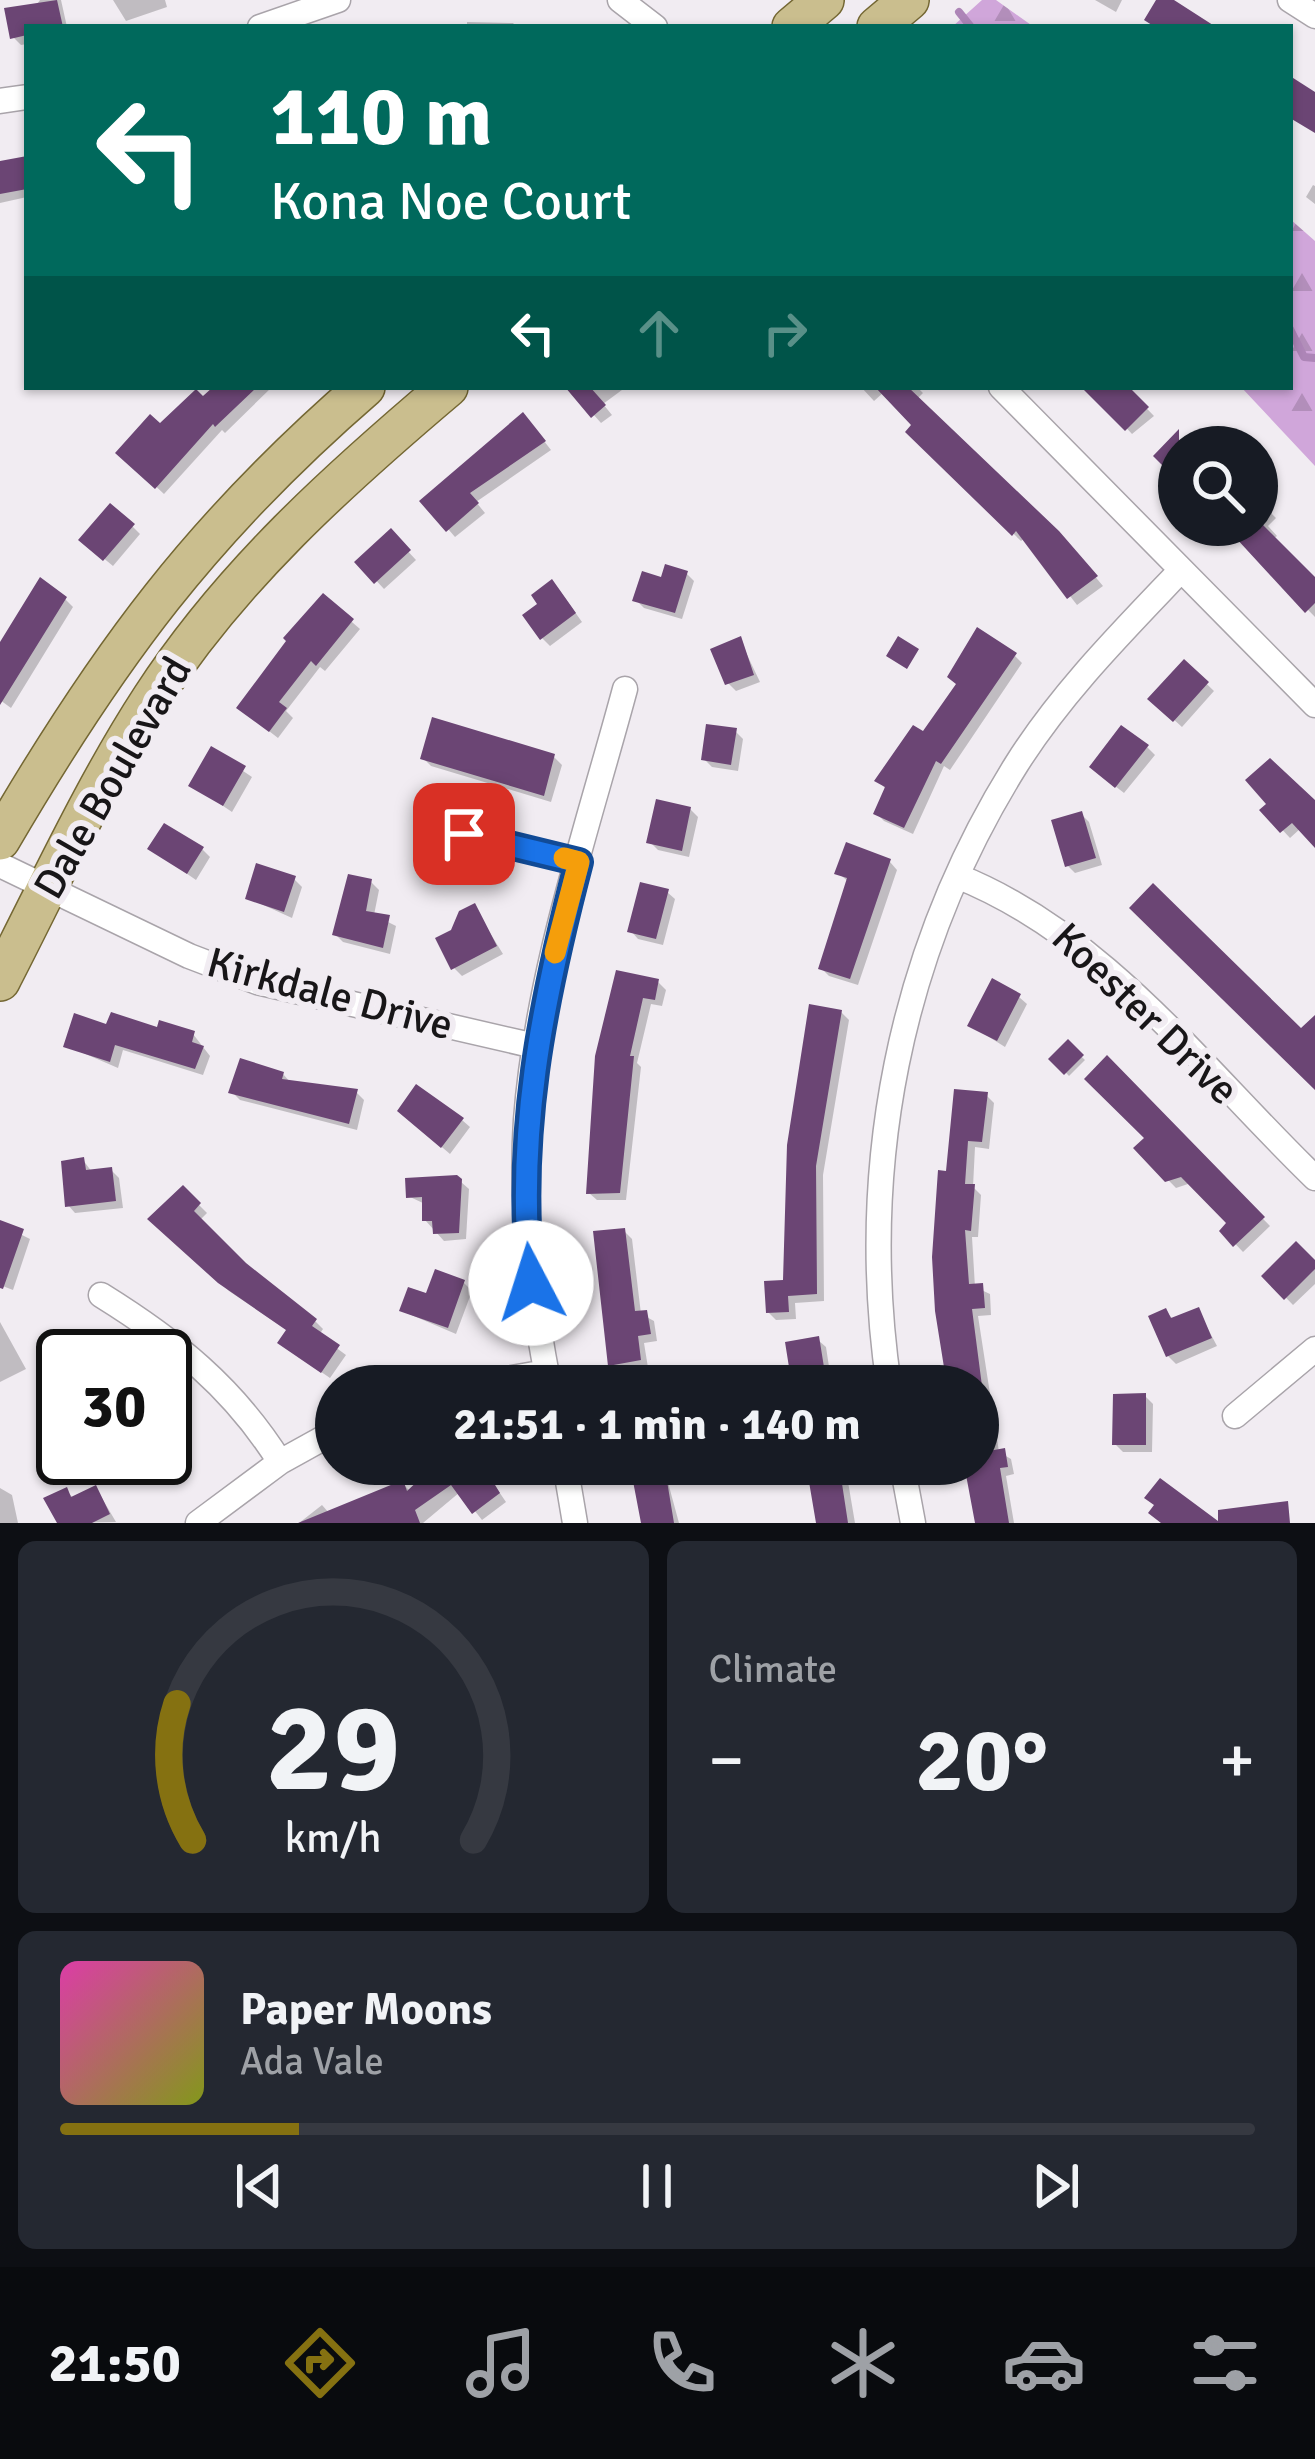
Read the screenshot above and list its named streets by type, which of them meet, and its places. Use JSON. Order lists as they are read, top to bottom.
{
  "streets": {
    "main road": ["Dale Boulevard"],
    "street": ["Kirkdale Drive", "Koester Drive"]
  },
  "crossings": [
    ["Dale Boulevard", "Kirkdale Drive"]
  ],
  "page": {
    "turn": ["110 m", "Kona Noe Court"],
    "limit": "30",
    "trip": "21:51 · 1 min · 140 m",
    "tile": "Climate",
    "heat": ["−", "20°", "+"],
    "song": ["Paper Moons", "Ada Vale"],
    "tabs": "21:50",
    "gauge": ["29", "km/h"]
  }
}
